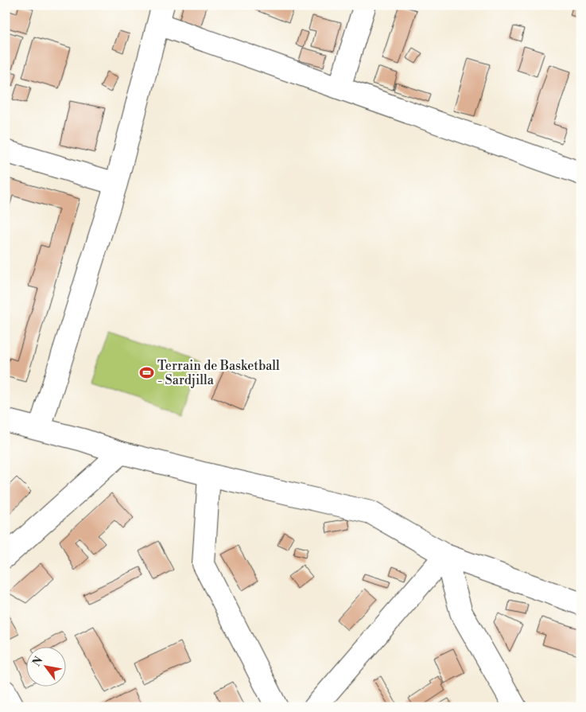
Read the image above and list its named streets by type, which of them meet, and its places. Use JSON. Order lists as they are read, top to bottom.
{
  "places": {
    "sports": ["Terrain de Basketball - Sardjilla"]
  },
  "north": "top left"
}
